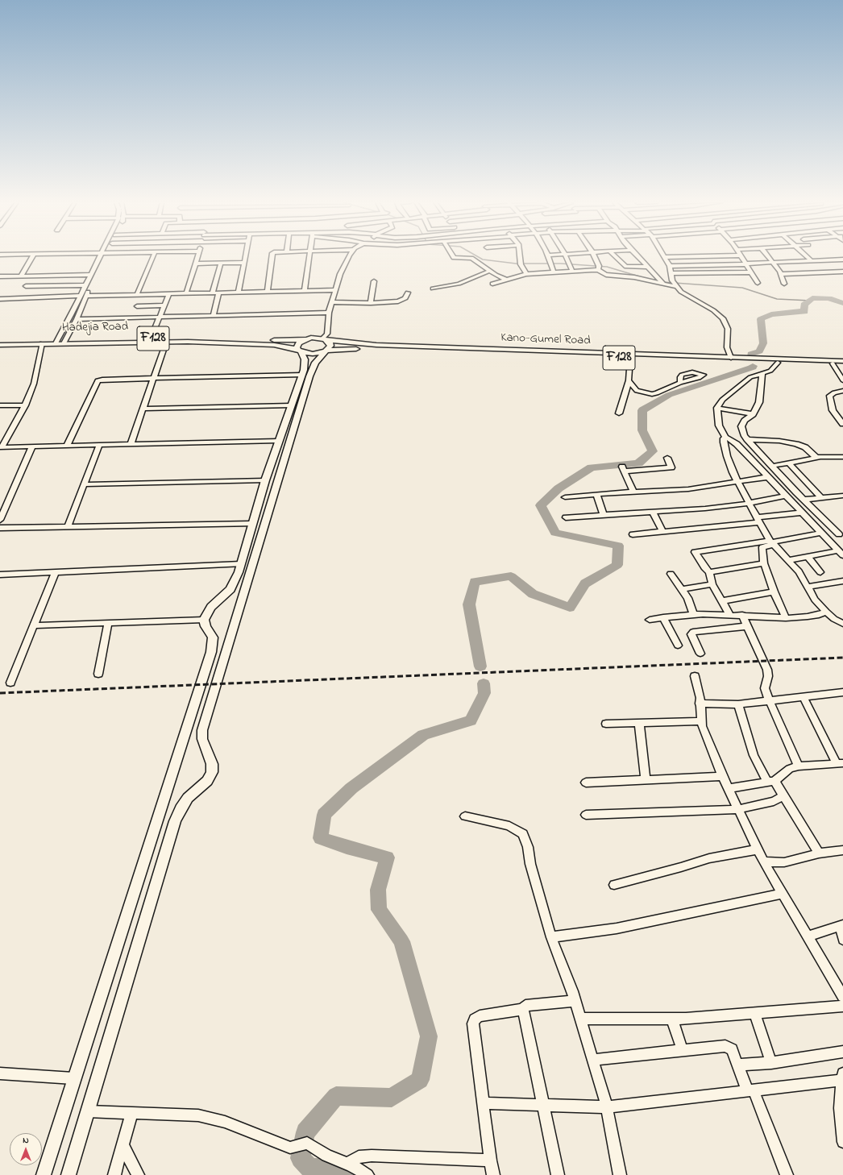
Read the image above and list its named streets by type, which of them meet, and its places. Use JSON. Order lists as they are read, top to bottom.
{
  "streets": {
    "main road": ["Hadejia Road", "F128", "Kano-Gumel Road"]
  },
  "crossings": [
    ["Hadejia Road", "F128"],
    ["F128", "Kano-Gumel Road"]
  ],
  "north": "top"
}
